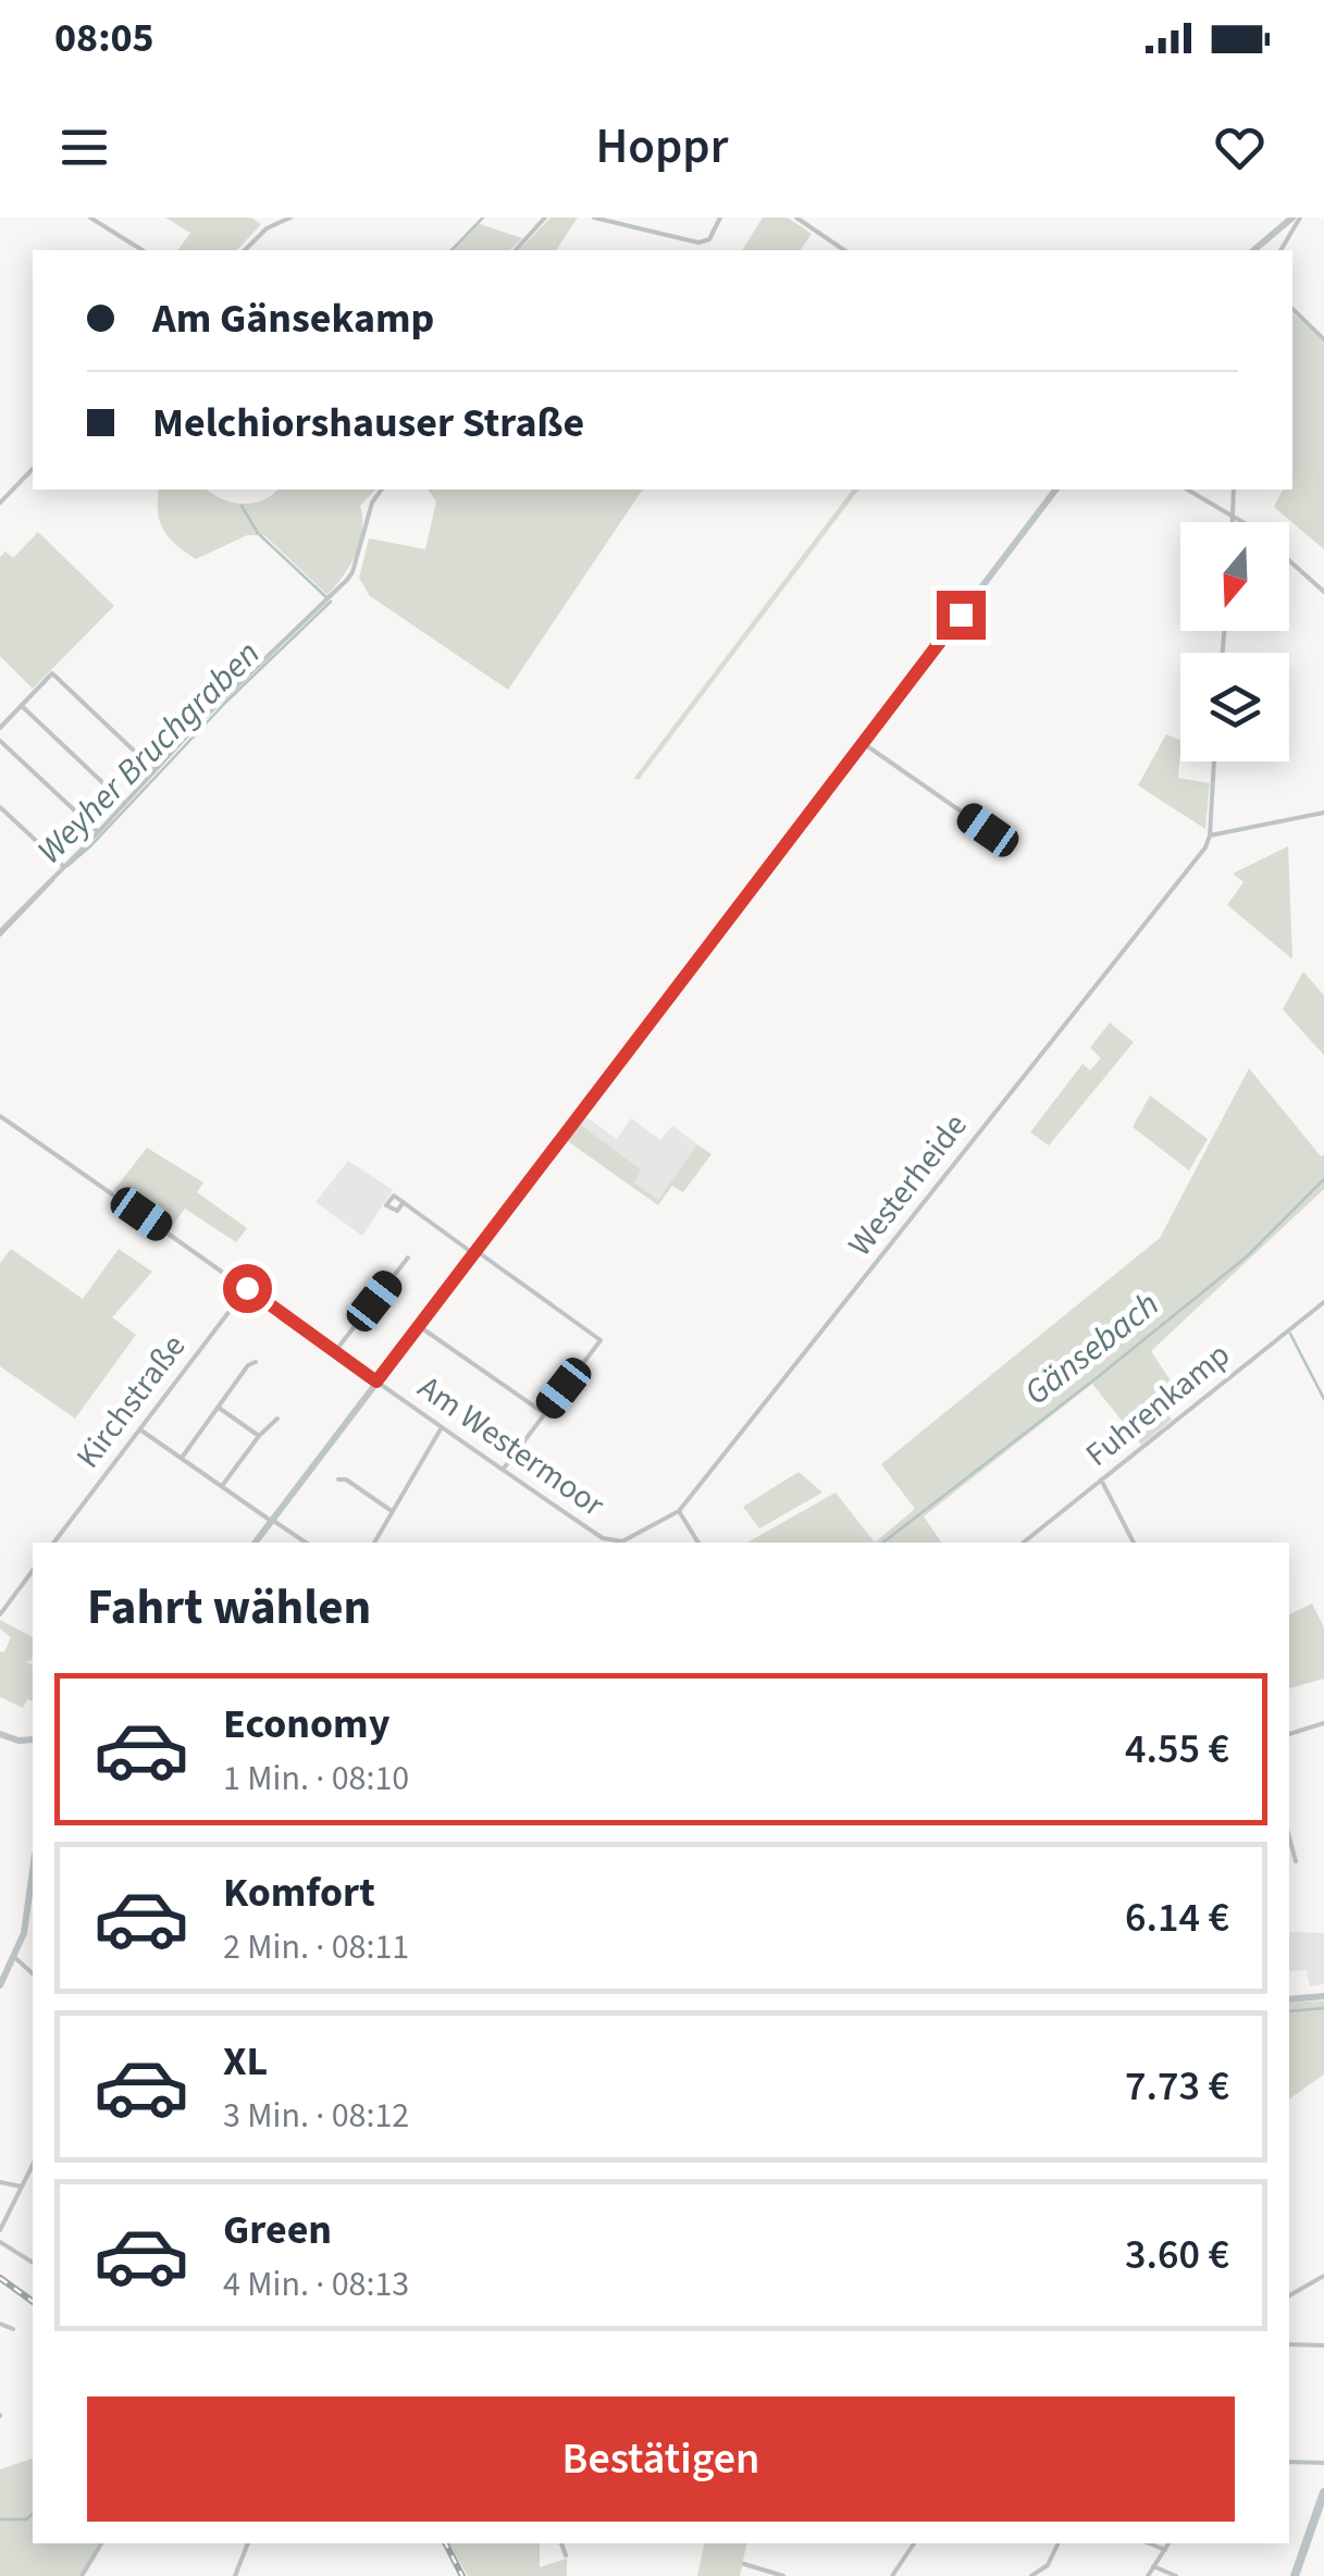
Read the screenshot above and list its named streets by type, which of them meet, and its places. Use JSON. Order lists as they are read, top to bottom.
{
  "streets": {
    "street": [
      "Westerheide",
      "Kirchstraße",
      "Fuhrenkamp",
      "Am Westermoor"
    ]
  },
  "crossings": [
    ["Westerheide", "Am Westermoor"],
    ["Kirchstraße", "Am Westermoor"]
  ],
  "water": ["Weyher Bruchgraben", "Gänsebach"],
  "north": "bottom",
  "page": {
    "status": "08:05",
    "header": "Hoppr",
    "banner": ["Am Gänsekamp", "Melchiorshauser Straße"],
    "heading": "Fahrt wählen",
    "list": [
      {
        "name": "Economy",
        "note": "1 Min. · 08:10",
        "value": "4.55 €"
      },
      {
        "name": "Komfort",
        "note": "2 Min. · 08:11",
        "value": "6.14 €"
      },
      {
        "name": "XL",
        "note": "3 Min. · 08:12",
        "value": "7.73 €"
      },
      {
        "name": "Green",
        "note": "4 Min. · 08:13",
        "value": "3.60 €"
      }
    ],
    "buttons": "Bestätigen"
  }
}
